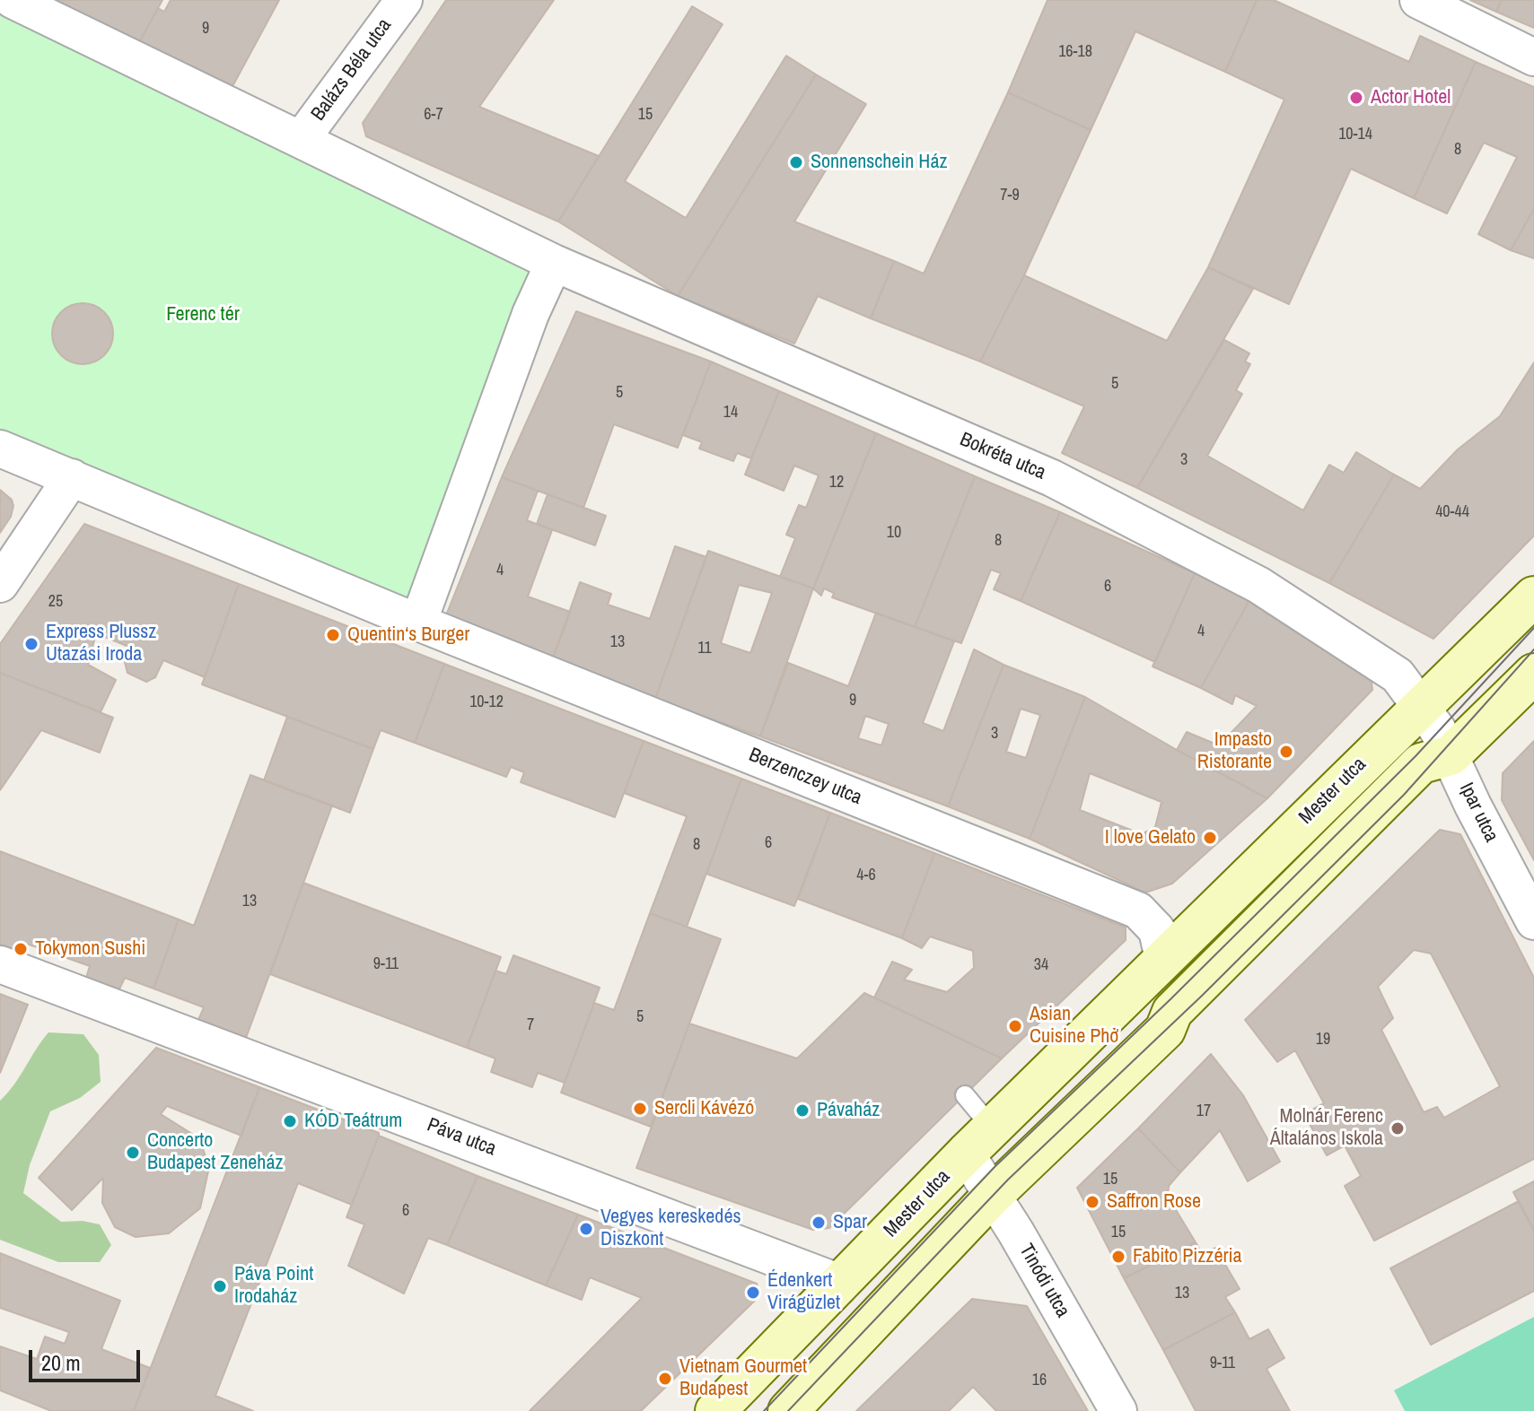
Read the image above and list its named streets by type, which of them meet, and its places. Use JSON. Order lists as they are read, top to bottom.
{
  "streets": {
    "street": [
      "Balázs Béla utca",
      "Bokréta utca",
      "Berzenczey utca",
      "Mester utca",
      "Ipar utca",
      "Páva utca",
      "Tinódi utca"
    ]
  },
  "crossings": [
    ["Bokréta utca", "Mester utca"],
    ["Bokréta utca", "Ipar utca"],
    ["Berzenczey utca", "Mester utca"],
    ["Mester utca", "Ipar utca"],
    ["Mester utca", "Páva utca"],
    ["Mester utca", "Tinódi utca"]
  ],
  "parks": ["Ferenc tér"],
  "places": [
    "Actor Hotel",
    "Sonnenschein Ház",
    "Quentin‘s Burger",
    "Express Plussz Utazási Iroda",
    "Impasto Ristorante",
    "I love Gelato",
    "Tokymon Sushi",
    "Asian Cuisine Phở",
    "Sercli Kávézó",
    "Pávaház",
    "KÓD Teátrum",
    "Molnár Ferenc Általános Iskola",
    "Concerto Budapest Zeneház",
    "Saffron Rose",
    "Spar",
    "Vegyes kereskedés Diszkont",
    "Fabito Pizzéria",
    "Páva Point Irodaház",
    "Édenkert Virágüzlet",
    "Vietnam Gourmet Budapest"
  ],
  "house_numbers": [
    "9",
    "16-18",
    "6-7",
    "15",
    "10-14",
    "8",
    "7-9",
    "5",
    "5",
    "14",
    "3",
    "12",
    "40-44",
    "10",
    "8",
    "4",
    "6",
    "25",
    "4",
    "13",
    "11",
    "9",
    "10-12",
    "3",
    "6",
    "8",
    "4-6",
    "13",
    "9-11",
    "34",
    "5",
    "7",
    "19",
    "17",
    "15",
    "6",
    "15",
    "13",
    "9-11",
    "16"
  ],
  "scale_bar": "20 m"
}
